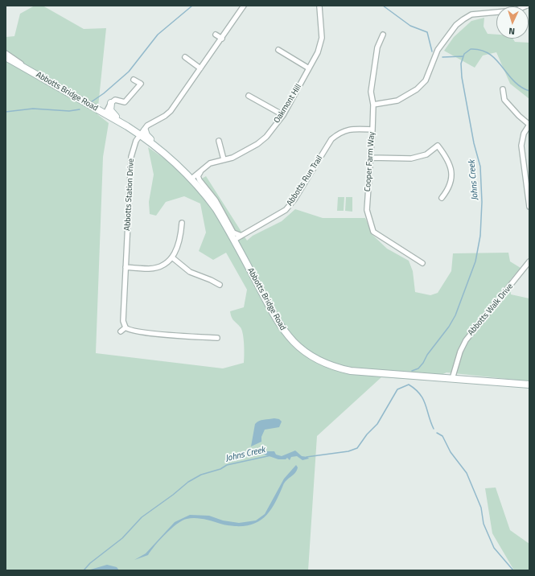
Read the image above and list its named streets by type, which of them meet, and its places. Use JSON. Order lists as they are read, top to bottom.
{
  "streets": {
    "main road": ["Abbotts Bridge Road"],
    "street": [
      "Oakmont Hill",
      "Cooper Farm Way",
      "Abbotts Run Trail",
      "Abbotts Station Drive",
      "Abbotts Walk Drive"
    ]
  },
  "crossings": [
    ["Abbotts Bridge Road", "Oakmont Hill"],
    ["Abbotts Bridge Road", "Abbotts Run Trail"],
    ["Abbotts Bridge Road", "Abbotts Station Drive"],
    ["Abbotts Bridge Road", "Abbotts Walk Drive"],
    ["Cooper Farm Way", "Abbotts Run Trail"]
  ],
  "water": ["Johns Creek"],
  "north": "bottom"
}
